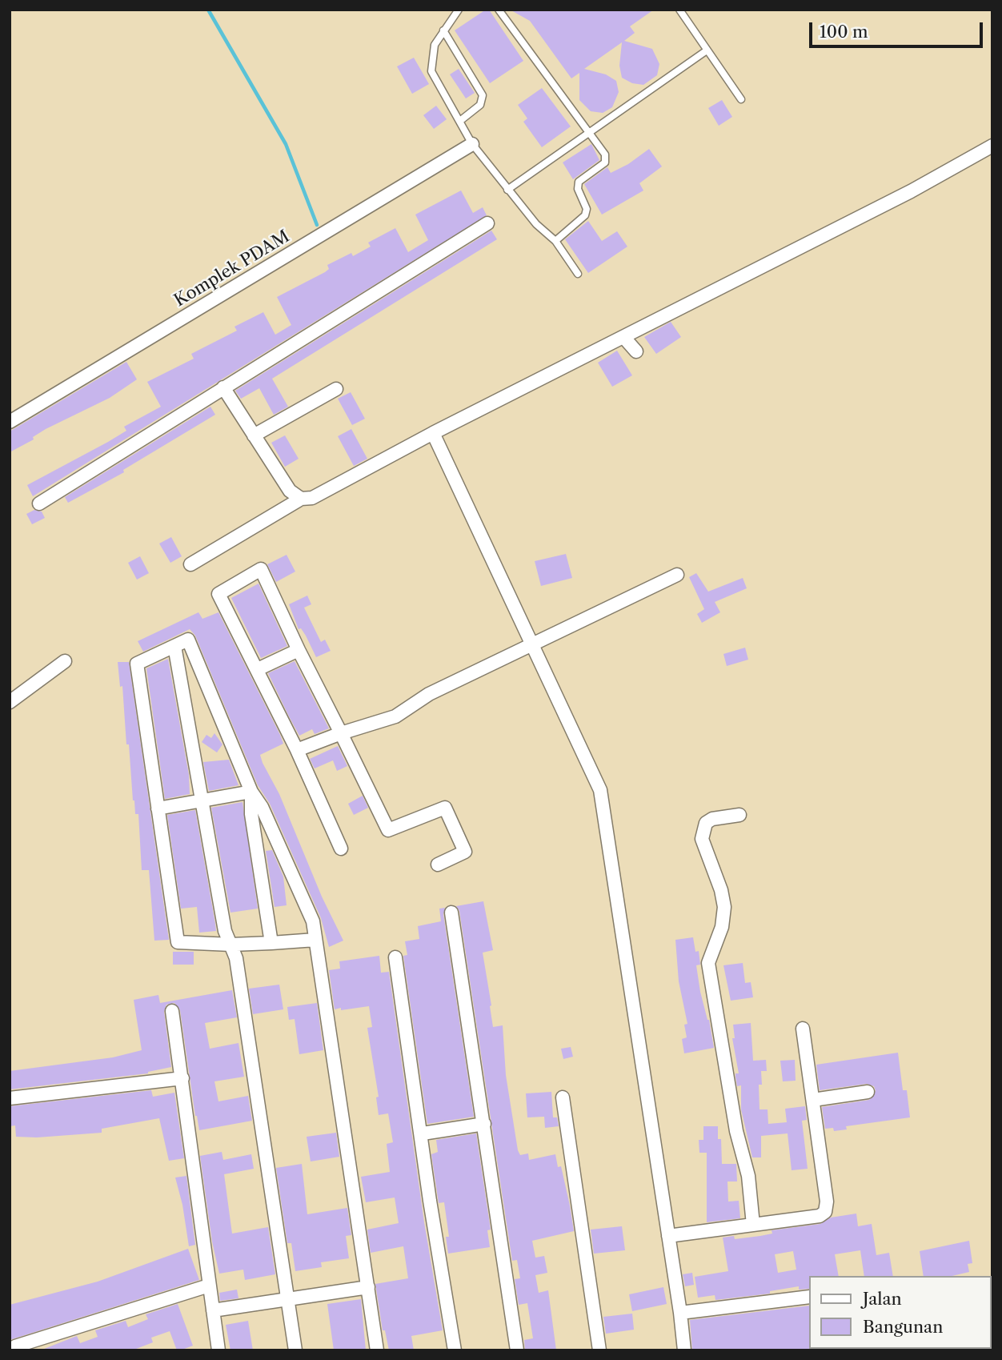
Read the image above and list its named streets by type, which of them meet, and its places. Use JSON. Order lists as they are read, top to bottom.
{
  "streets": {
    "street": ["Komplek PDAM"]
  },
  "legend": ["Jalan", "Bangunan"],
  "scale_bar": "100 m"
}
